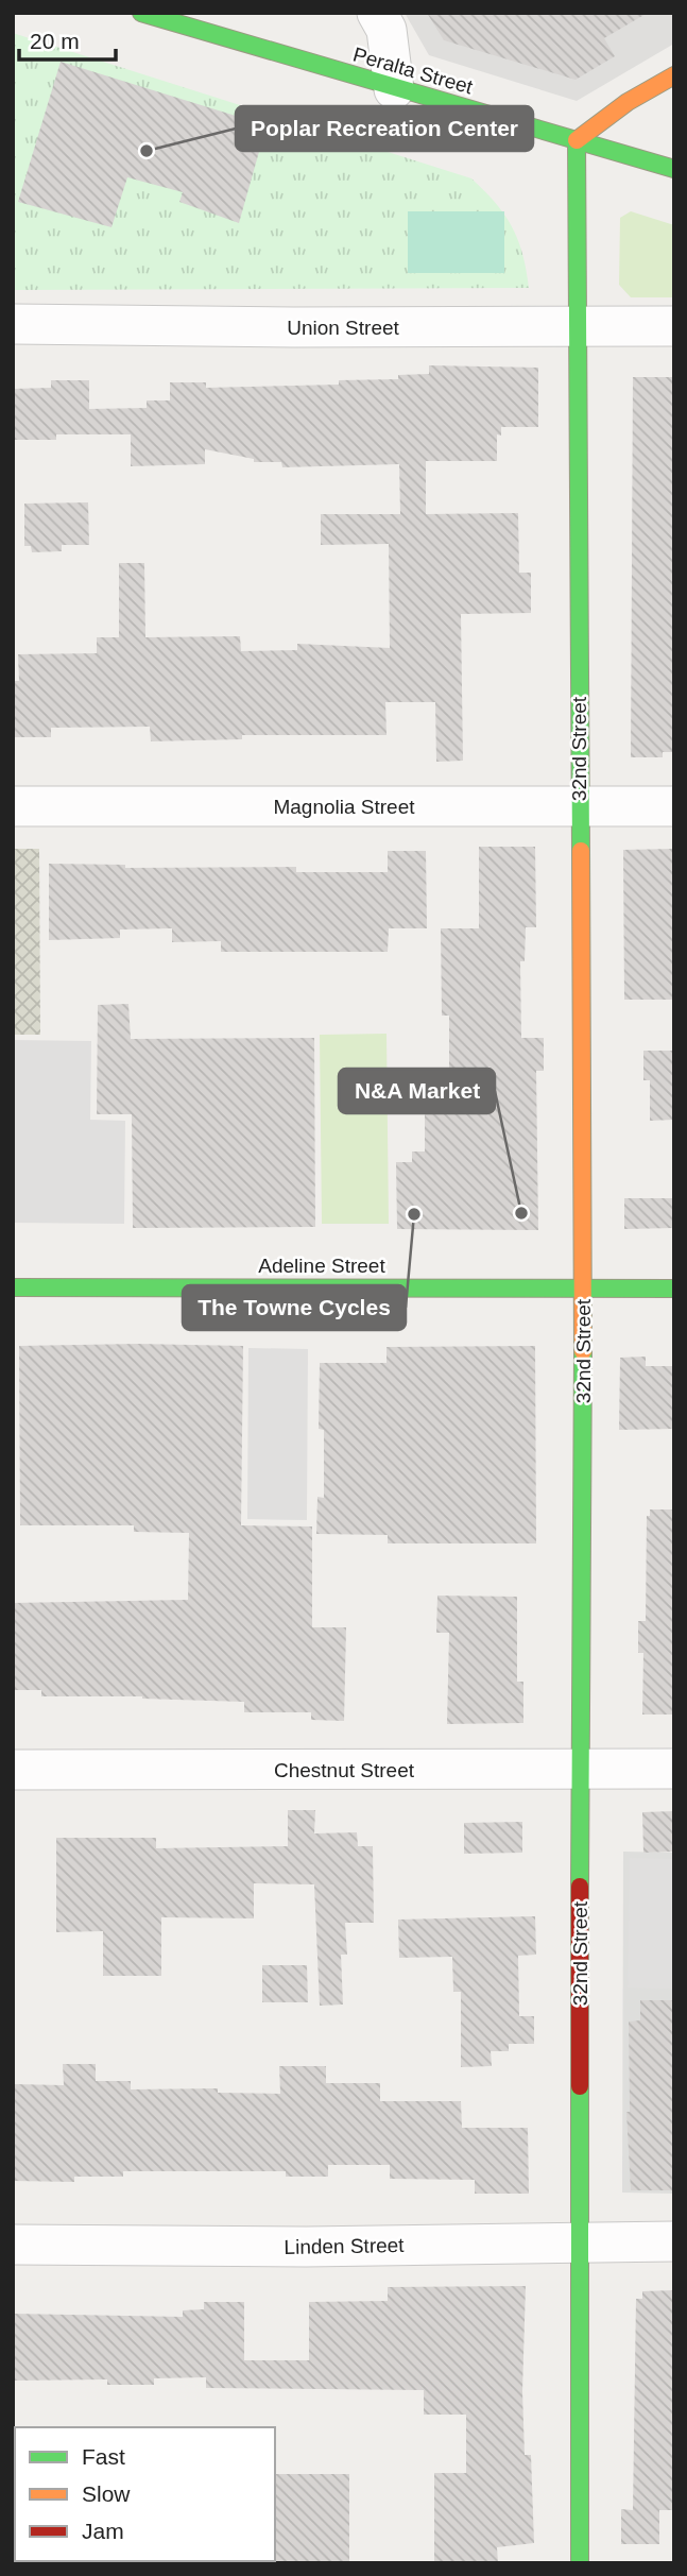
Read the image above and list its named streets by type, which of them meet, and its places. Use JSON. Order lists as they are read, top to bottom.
{
  "streets": {
    "street": [
      "Peralta Street",
      "Union Street",
      "32nd Street",
      "Magnolia Street",
      "Adeline Street",
      "Chestnut Street",
      "Linden Street"
    ]
  },
  "crossings": [
    ["Peralta Street", "32nd Street"],
    ["Union Street", "32nd Street"],
    ["32nd Street", "Magnolia Street"],
    ["32nd Street", "Adeline Street"],
    ["32nd Street", "Chestnut Street"],
    ["32nd Street", "Linden Street"]
  ],
  "places": ["Poplar Recreation Center", "N&A Market", "The Towne Cycles"],
  "legend": ["Fast", "Slow", "Jam"],
  "scale_bar": "20 m"
}
